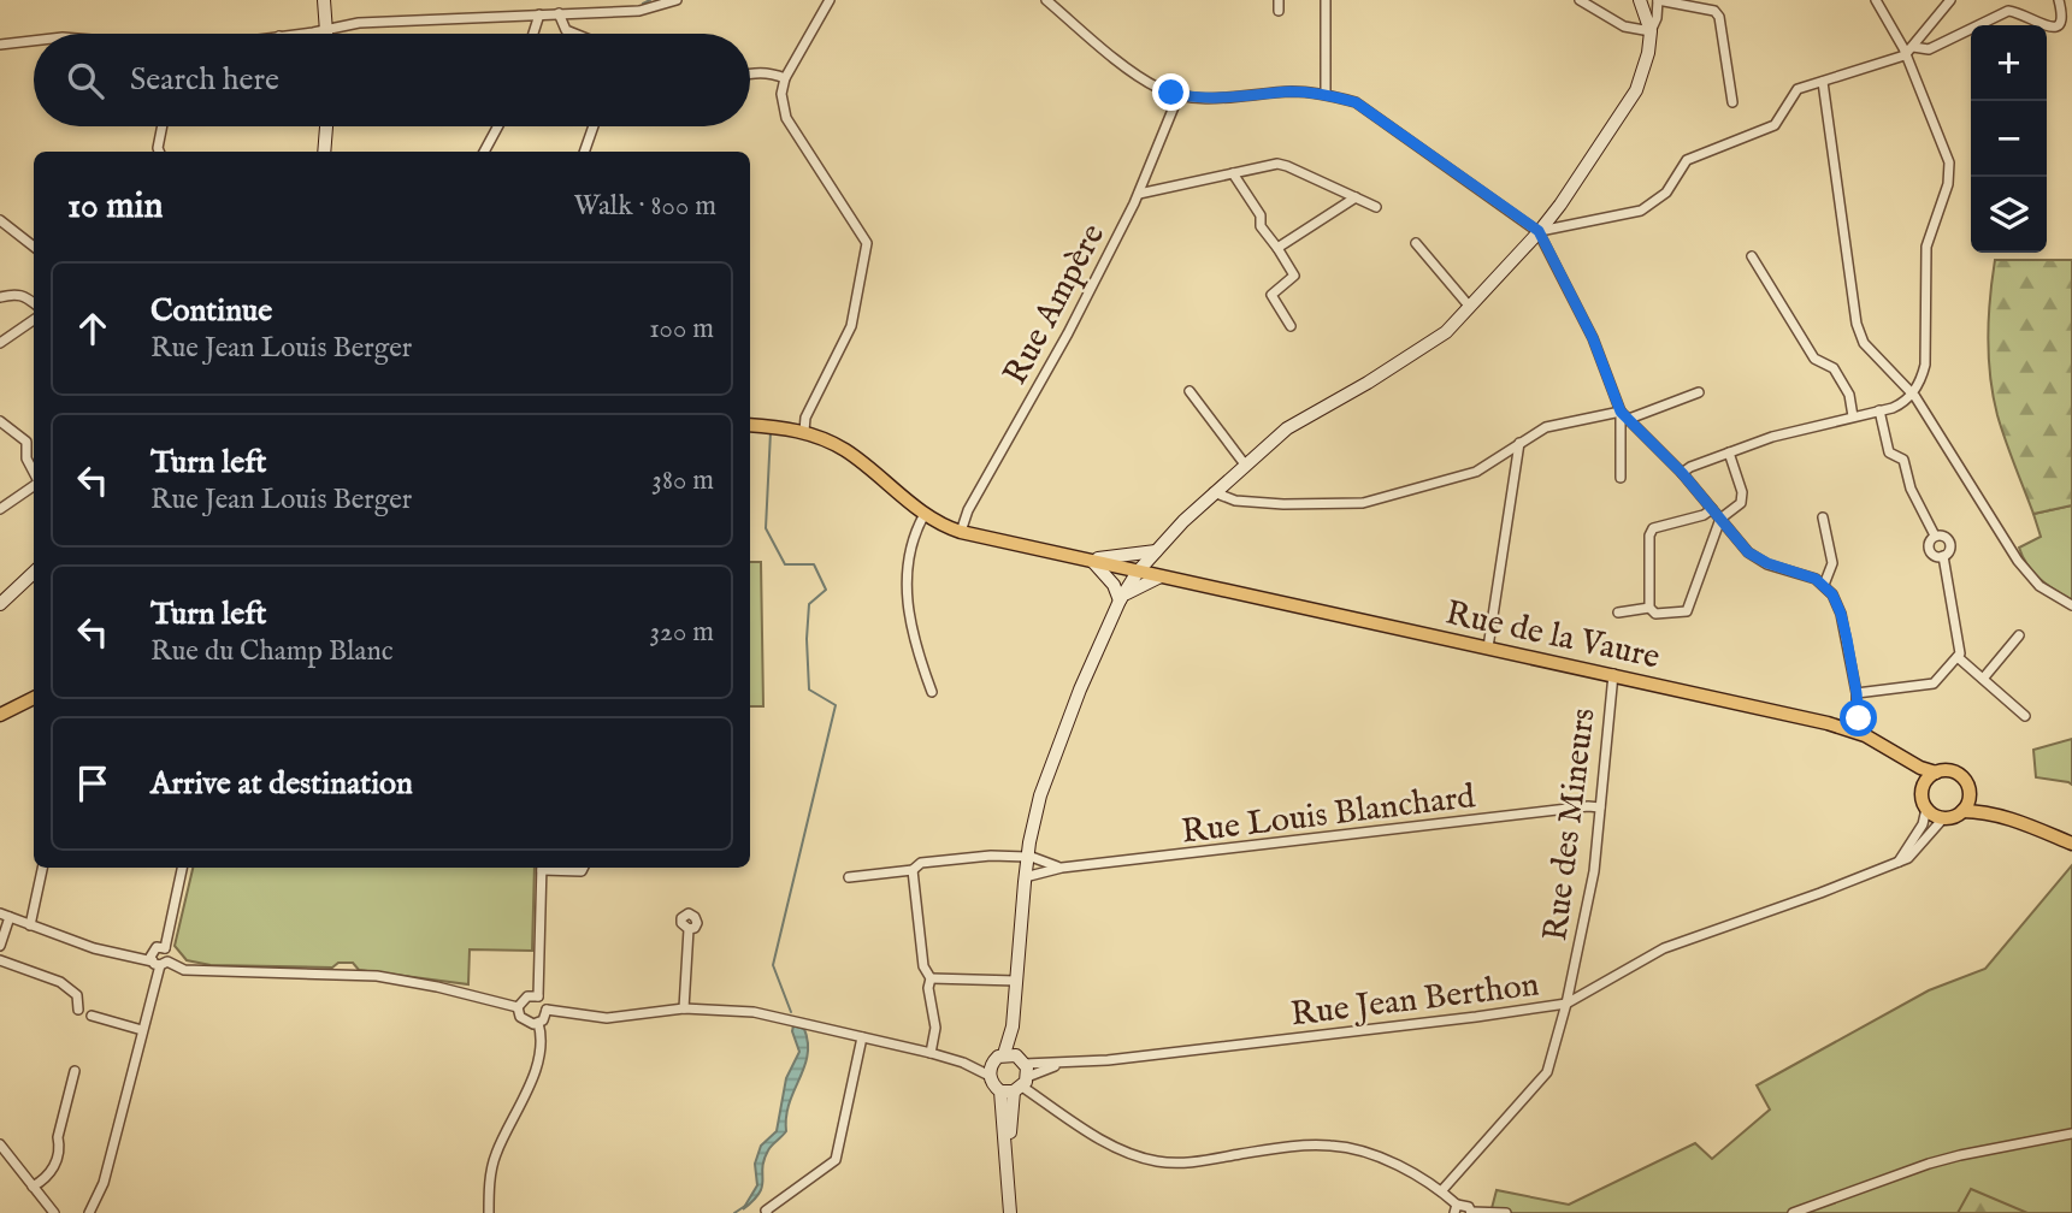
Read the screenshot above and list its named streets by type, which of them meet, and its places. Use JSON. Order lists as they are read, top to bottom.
{
  "streets": {
    "main road": ["Rue de la Vaure"],
    "street": [
      "Rue Ampère",
      "Rue Louis Blanchard",
      "Rue des Mineurs",
      "Rue Jean Berthon"
    ]
  },
  "crossings": [
    ["Rue de la Vaure", "Rue des Mineurs"],
    ["Rue de la Vaure", "Rue Jean Berthon"],
    ["Rue Louis Blanchard", "Rue des Mineurs"],
    ["Rue des Mineurs", "Rue Jean Berthon"]
  ],
  "page": {
    "map_buttons": ["+", "−"],
    "search": "Search here",
    "heading": ["10 min", "Walk · 800 m"],
    "list": [
      ["Continue", "Rue Jean Louis Berger", "100 m"],
      ["Turn left", "Rue Jean Louis Berger", "380 m"],
      ["Turn left", "Rue du Champ Blanc", "320 m"],
      "Arrive at destination"
    ]
  }
}
